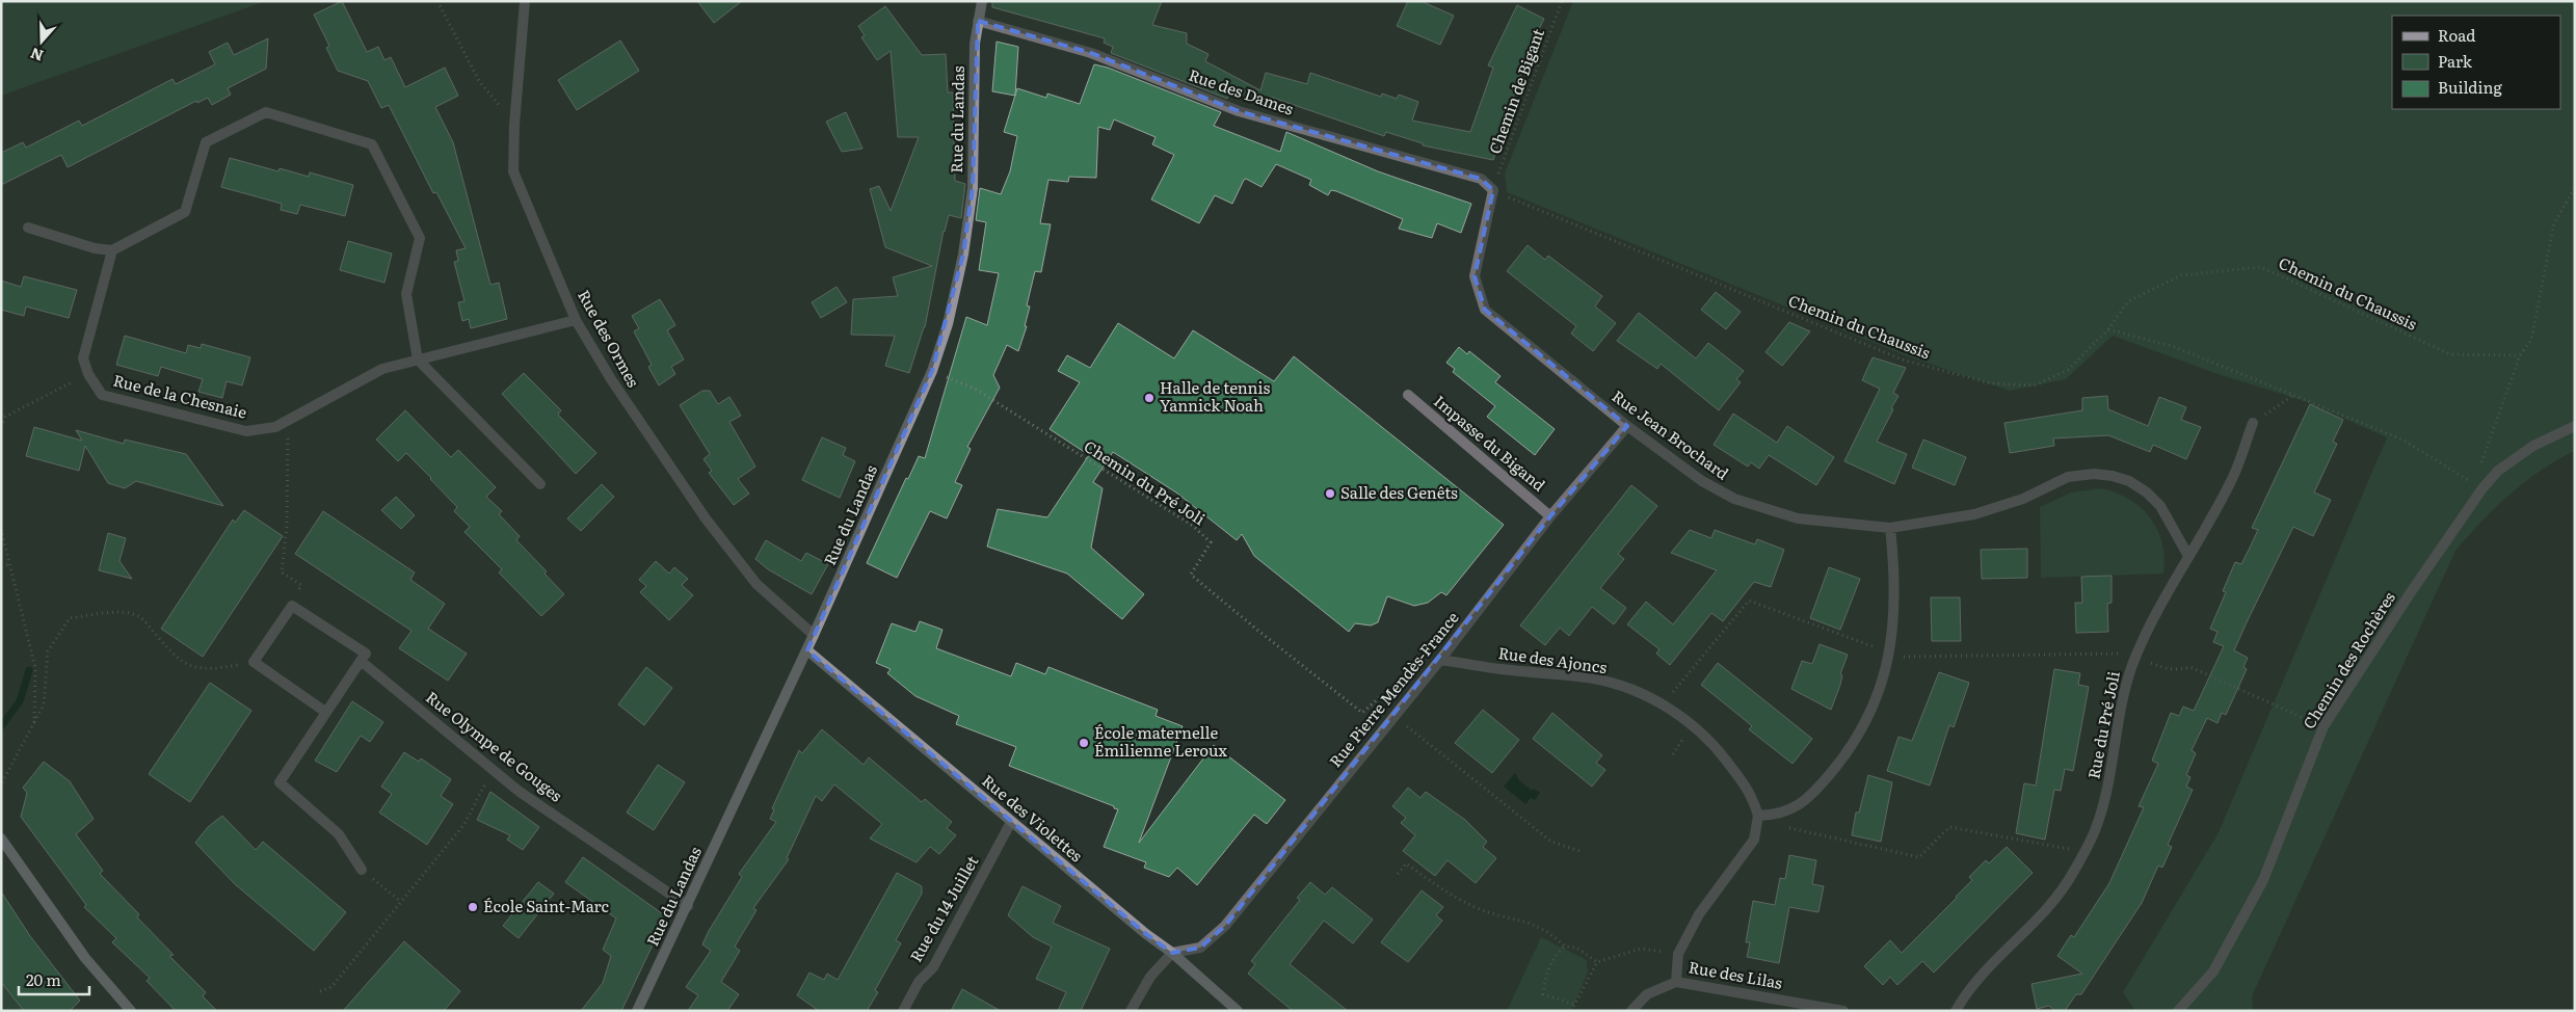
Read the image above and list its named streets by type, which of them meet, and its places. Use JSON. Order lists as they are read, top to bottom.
{
  "streets": {
    "street": [
      "Rue des Dames",
      "Rue du Landas",
      "Rue des Ormes",
      "Rue de la Chesnaie",
      "Rue Jean Brochard",
      "Impasse du Bigand",
      "Rue des Ajoncs",
      "Chemin des Rochères",
      "Rue Pierre Mendès-France",
      "Rue du Pré Joli",
      "Rue Olympe de Gouges",
      "Rue des Violettes",
      "Rue du 14 Juillet",
      "Rue des Lilas"
    ],
    "path": ["Chemin de Bigant", "Chemin du Chaussis", "Chemin du Pré Joli"]
  },
  "crossings": [
    ["Chemin de Bigant", "Rue des Dames"],
    ["Chemin de Bigant", "Chemin du Chaussis"],
    ["Chemin de Bigant", "Rue Jean Brochard"],
    ["Rue des Dames", "Rue du Landas"],
    ["Rue des Dames", "Chemin du Chaussis"],
    ["Rue des Dames", "Rue Jean Brochard"],
    ["Rue du Landas", "Rue des Ormes"],
    ["Rue du Landas", "Chemin du Pré Joli"],
    ["Rue du Landas", "Rue Olympe de Gouges"],
    ["Rue du Landas", "Rue des Violettes"],
    ["Chemin du Chaussis", "Rue Jean Brochard"],
    ["Rue des Ormes", "Rue de la Chesnaie"],
    ["Rue Jean Brochard", "Rue Pierre Mendès-France"],
    ["Rue Jean Brochard", "Rue du Pré Joli"],
    ["Impasse du Bigand", "Rue Pierre Mendès-France"],
    ["Chemin du Pré Joli", "Rue Pierre Mendès-France"],
    ["Rue des Ajoncs", "Rue Pierre Mendès-France"],
    ["Rue Pierre Mendès-France", "Rue des Violettes"],
    ["Rue des Violettes", "Rue du 14 Juillet"]
  ],
  "places": [
    "Halle de tennis Yannick Noah",
    "Salle des Genêts",
    "École maternelle Émilienne Leroux",
    "École Saint-Marc"
  ],
  "legend": ["Road", "Park", "Building"],
  "scale_bar": "20 m",
  "north": "bottom"
}
